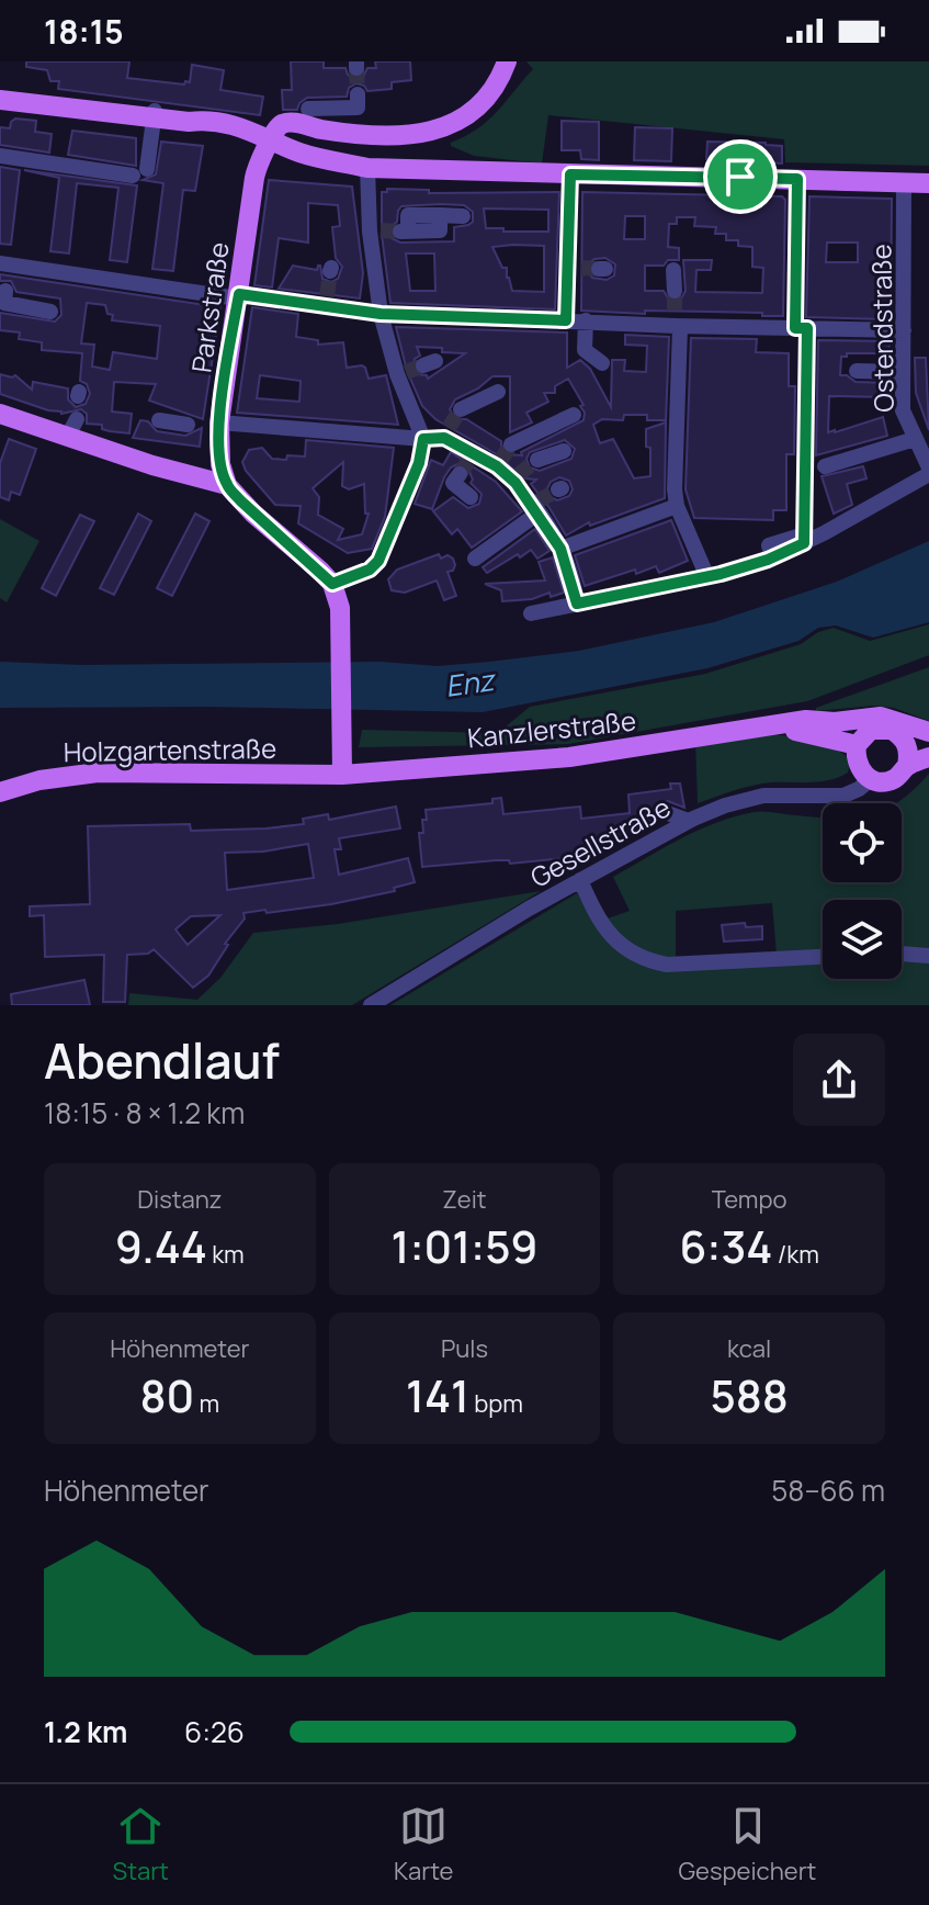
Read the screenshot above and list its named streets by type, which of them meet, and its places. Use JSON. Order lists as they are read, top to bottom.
{
  "streets": {
    "main road": ["Parkstraße", "Kanzlerstraße", "Holzgartenstraße"],
    "street": ["Ostendstraße", "Gesellstraße"]
  },
  "crossings": [
    ["Kanzlerstraße", "Holzgartenstraße"],
    ["Kanzlerstraße", "Gesellstraße"]
  ],
  "water": ["Enz"],
  "page": {
    "status": "18:15",
    "heading": ["Abendlauf", "18:15 · 8 × 1.2 km"],
    "stats": [
      ["Distanz", "9.44 km"],
      ["Zeit", "1:01:59"],
      ["Tempo", "6:34 /km"],
      ["Höhenmeter", "80 m"],
      ["Puls", "141 bpm"],
      ["kcal", "588"]
    ],
    "chart": ["Höhenmeter", "58–66 m"],
    "list": [
      {
        "name": "1.2 km",
        "note": "6:26"
      }
    ],
    "tabs": ["Start", "Karte", "Gespeichert"]
  }
}
